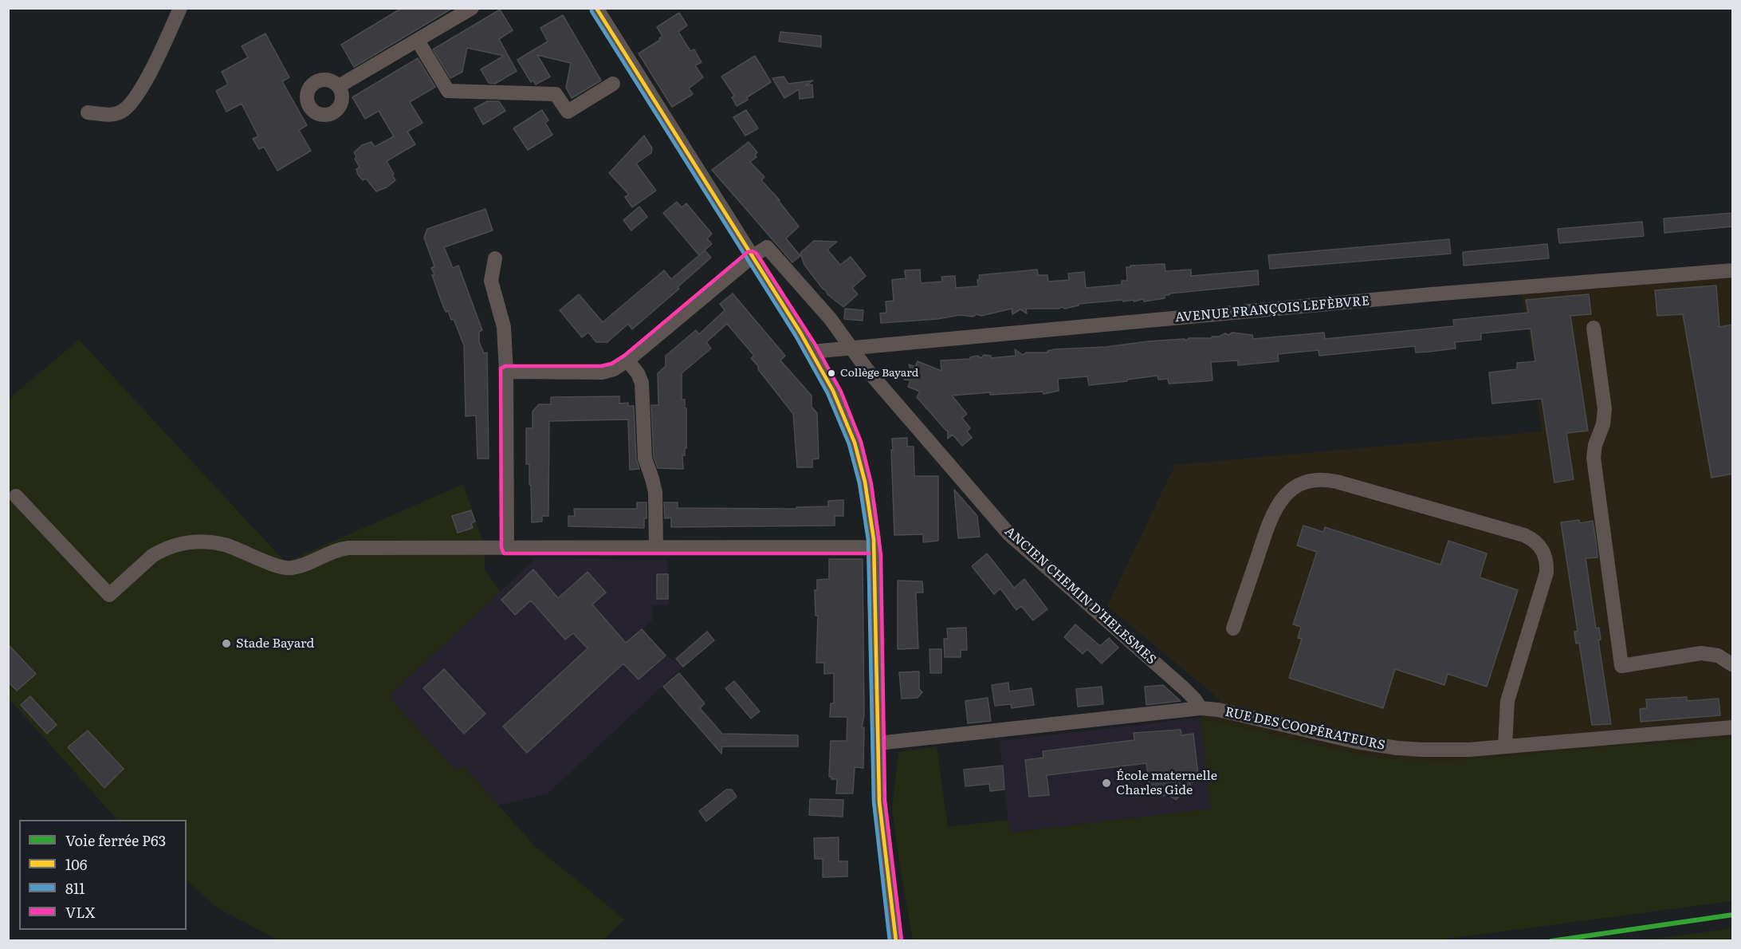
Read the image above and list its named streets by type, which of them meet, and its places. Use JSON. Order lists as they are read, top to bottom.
{
  "streets": {
    "street": ["AVENUE FRANÇOIS LEFÈBVRE", "ANCIEN CHEMIN D'HELESMES", "RUE DES COOPÉRATEURS"]
  },
  "crossings": [
    ["AVENUE FRANÇOIS LEFÈBVRE", "ANCIEN CHEMIN D'HELESMES"],
    ["ANCIEN CHEMIN D'HELESMES", "RUE DES COOPÉRATEURS"]
  ],
  "places": ["Collège Bayard", "Stade Bayard", "École maternelle Charles Gide"],
  "lines": [
    "transit line 106",
    "transit line 811",
    "transit line VLX",
    "rail line P63"
  ],
  "legend": [
    "Voie ferrée P63",
    "106",
    "811",
    "VLX"
  ]
}
